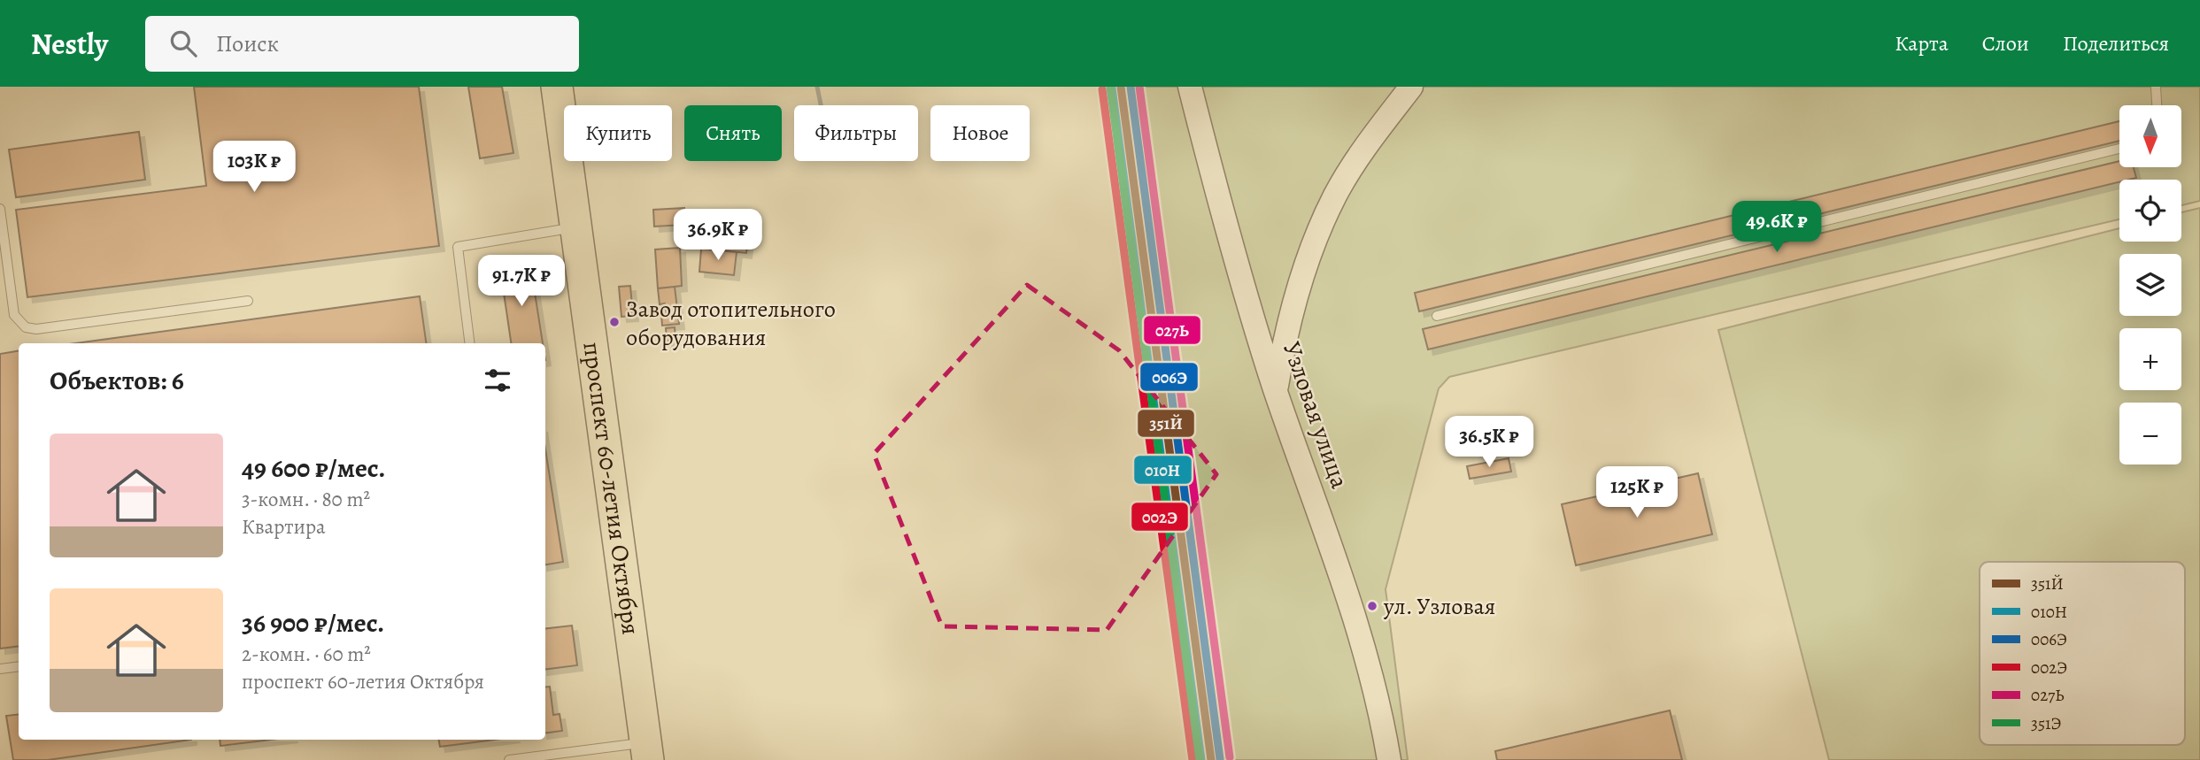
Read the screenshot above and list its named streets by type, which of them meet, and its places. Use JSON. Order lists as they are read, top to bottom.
{
  "streets": {
    "highway": ["проспект 60-летия Октября"],
    "street": ["Узловая улица"]
  },
  "places": ["Завод отопительного оборудования", "ул. Узловая"],
  "lines": [
    "transit line 351Й",
    "transit line 006Э",
    "transit line 027Ь",
    "transit line 351Э",
    "transit line 010Н",
    "transit line 002Э"
  ],
  "legend": [
    "351Й",
    "010Н",
    "006Э",
    "002Э",
    "027Ь",
    "351Э"
  ],
  "north": "bottom",
  "page": {
    "header": "Nestly",
    "search": "Поиск",
    "nav": ["Карта", "Слои", "Поделиться"],
    "map_buttons": ["+", "−"],
    "chip": [
      "Купить",
      "Снять",
      "Фильтры",
      "Новое"
    ],
    "price": [
      "103K ₽",
      "49.6K ₽",
      "36.9K ₽",
      "91.7K ₽",
      "36.5K ₽",
      "125K ₽"
    ],
    "heading": "Объектов: 6",
    "list": [
      {
        "name": "49 600 ₽/мес.",
        "note": "3-комн. · 80 m² · Квартира"
      },
      {
        "name": "36 900 ₽/мес.",
        "note": "2-комн. · 60 m² · проспект 60-летия Октября"
      }
    ]
  }
}
